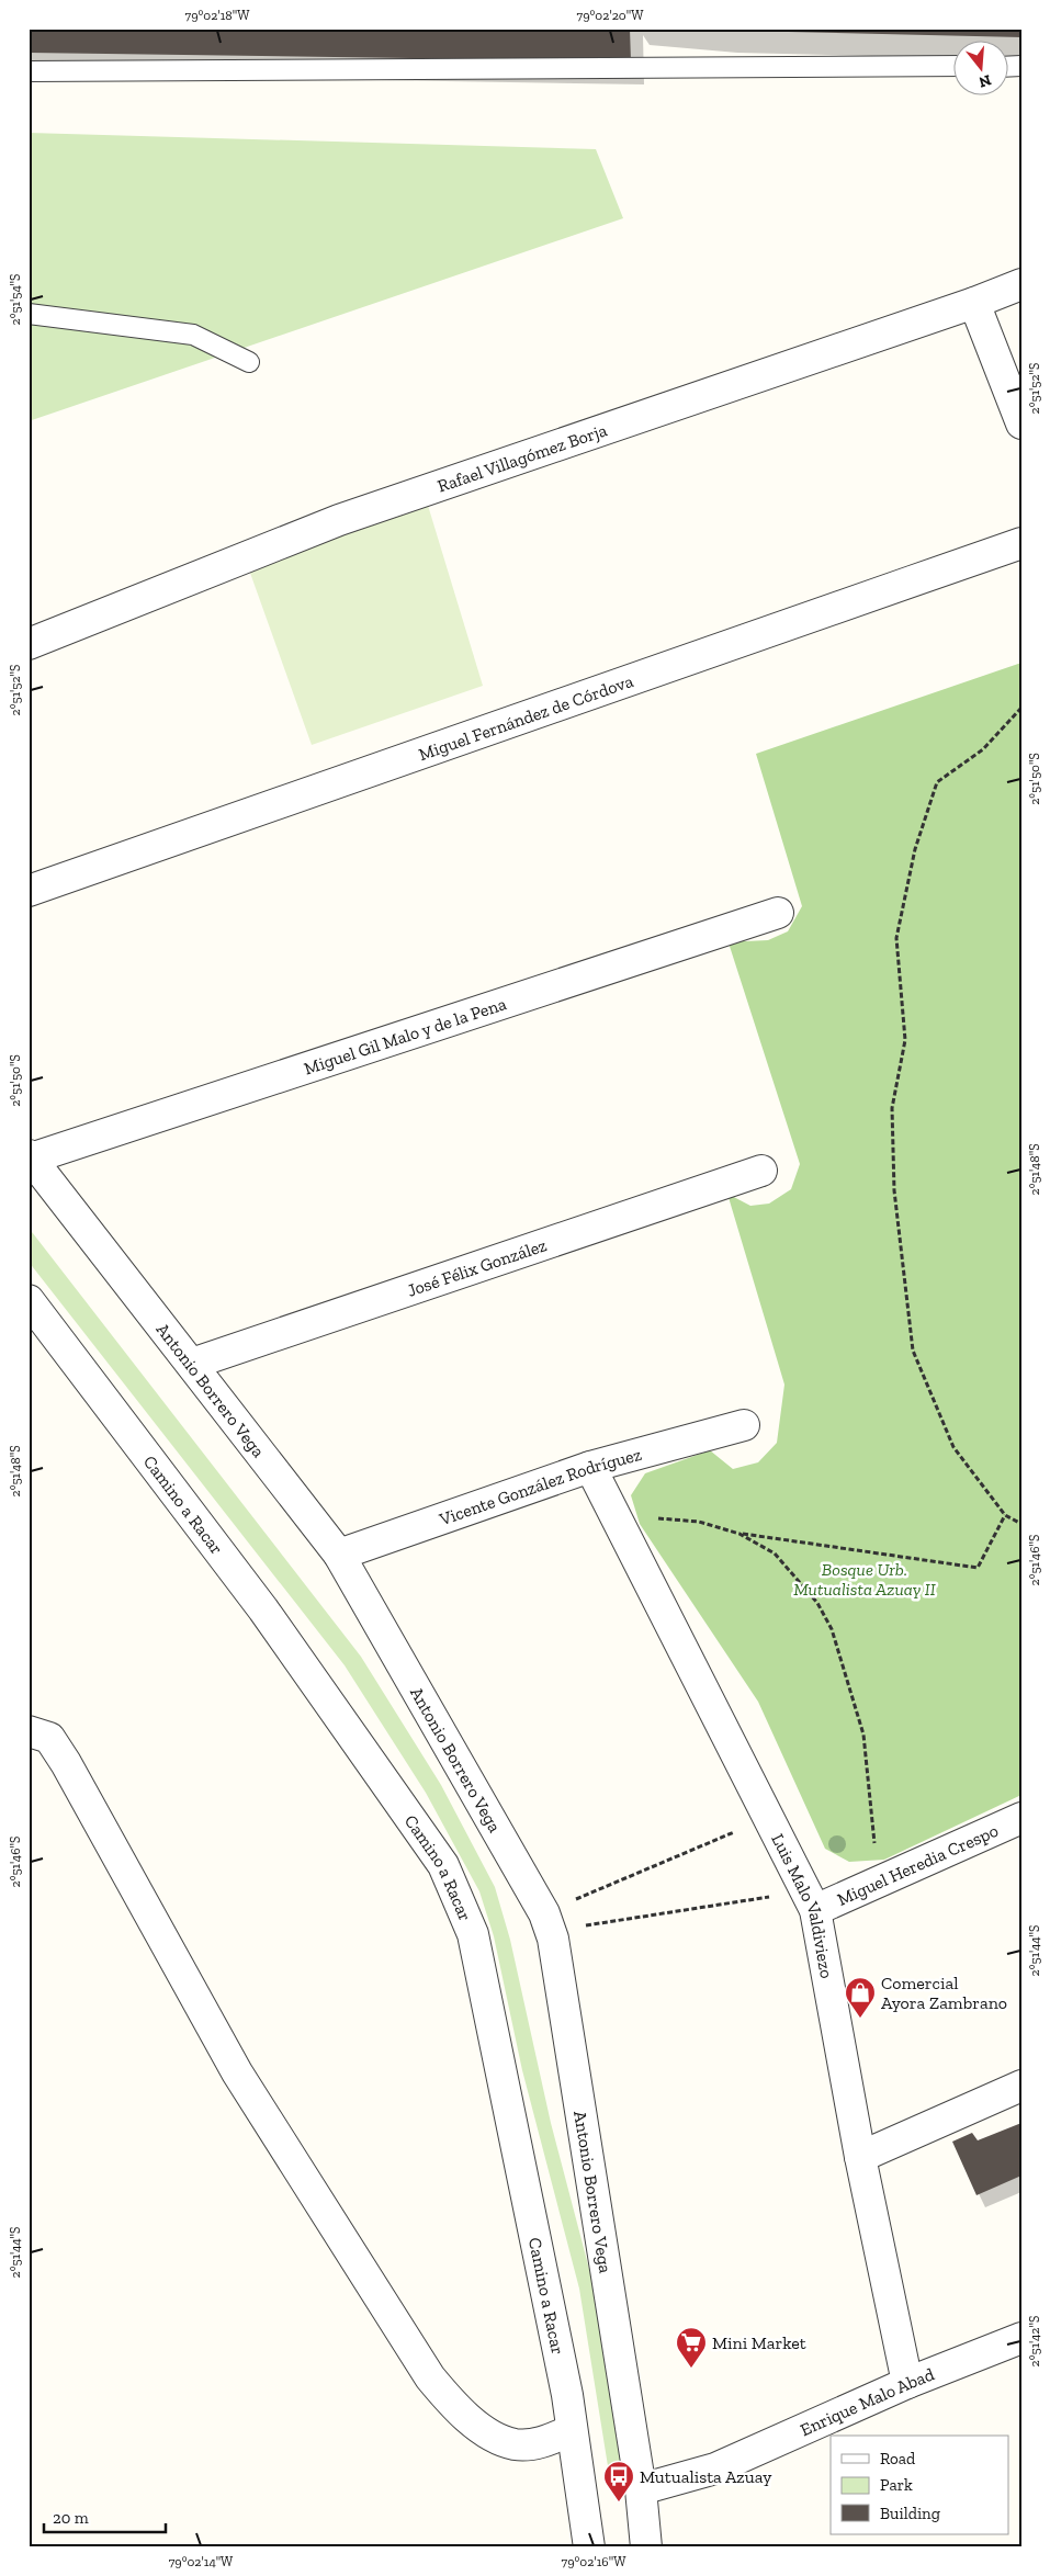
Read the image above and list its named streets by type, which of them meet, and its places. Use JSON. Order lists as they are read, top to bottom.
{
  "streets": {
    "street": [
      "Rafael Villagómez Borja",
      "Miguel Fernández de Córdova",
      "Miguel Gil Malo y de la Pena",
      "José Félix González",
      "Antonio Borrero Vega",
      "Vicente González Rodríguez",
      "Camino a Racar",
      "Miguel Heredia Crespo",
      "Luis Malo Valdiviezo",
      "Enrique Malo Abad"
    ]
  },
  "crossings": [
    ["Miguel Gil Malo y de la Pena", "Antonio Borrero Vega"],
    ["José Félix González", "Antonio Borrero Vega"],
    ["Antonio Borrero Vega", "Vicente González Rodríguez"],
    ["Antonio Borrero Vega", "Enrique Malo Abad"],
    ["Vicente González Rodríguez", "Luis Malo Valdiviezo"],
    ["Miguel Heredia Crespo", "Luis Malo Valdiviezo"],
    ["Luis Malo Valdiviezo", "Enrique Malo Abad"]
  ],
  "parks": ["Bosque Urb. Mutualista Azuay II"],
  "places": {
    "shop": ["Comercial Ayora Zambrano"],
    "supermarket": ["Mini Market"],
    "bus stop": ["Mutualista Azuay"]
  },
  "legend": ["Road", "Park", "Building"],
  "scale_bar": "20 m",
  "north": "bottom",
  "coordinates": [
    "79°02'18\"W",
    "79°02'20\"W",
    "2°51'54\"S",
    "2°51'52\"S",
    "2°51'50\"S",
    "2°51'48\"S",
    "2°51'46\"S",
    "2°51'44\"S",
    "2°51'42\"S",
    "79°02'14\"W",
    "79°02'16\"W"
  ]
}
